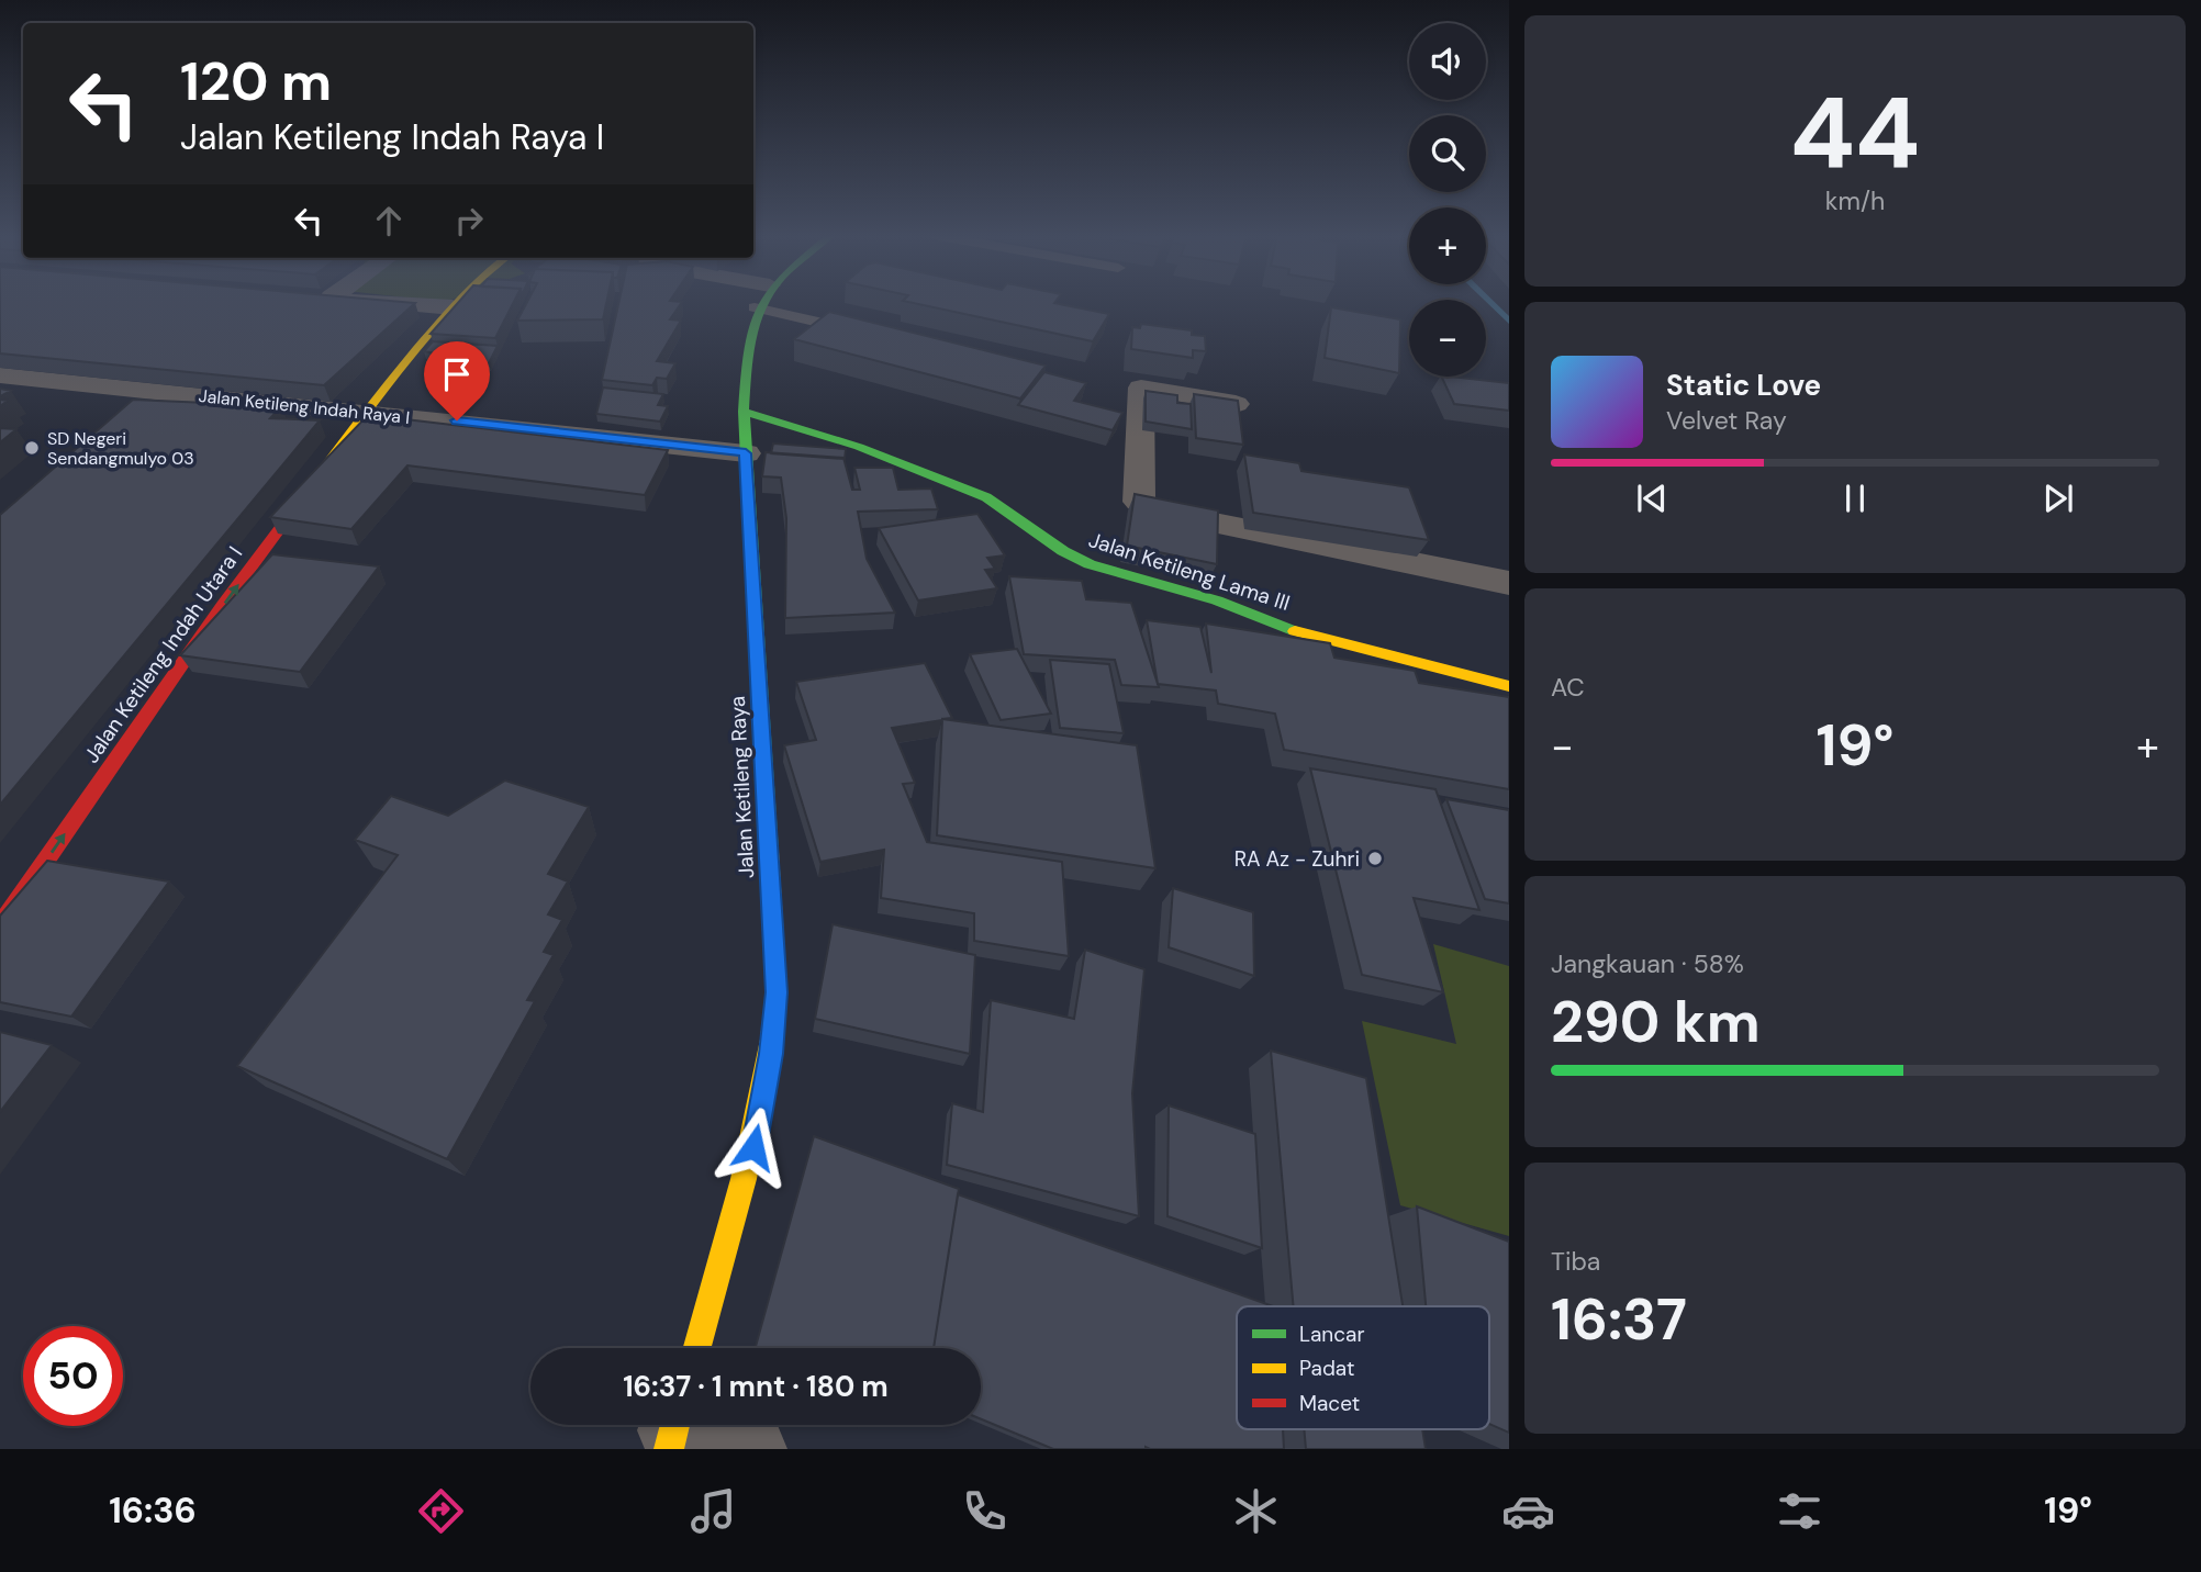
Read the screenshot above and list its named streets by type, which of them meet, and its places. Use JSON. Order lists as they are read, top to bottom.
{
  "streets": {
    "street": [
      "Jalan Ketileng Indah Raya I",
      "Jalan Ketileng Lama III",
      "Jalan Ketileng Indah Utara I",
      "Jalan Ketileng Raya"
    ]
  },
  "crossings": [
    ["Jalan Ketileng Indah Raya I", "Jalan Ketileng Indah Utara I"],
    ["Jalan Ketileng Indah Raya I", "Jalan Ketileng Raya"],
    ["Jalan Ketileng Lama III", "Jalan Ketileng Raya"]
  ],
  "one_way": ["Jalan Ketileng Indah Utara I"],
  "places": ["SD Negeri Sendangmulyo 03", "RA Az - Zuhri"],
  "legend": ["Lancar", "Padat", "Macet"],
  "page": {
    "tile": [
      ["44", "km/h"],
      "AC",
      ["Jangkauan · 58%", "290 km"],
      ["Tiba", "16:37"]
    ],
    "map_buttons": ["+", "−"],
    "turn": ["120 m", "Jalan Ketileng Indah Raya I"],
    "song": ["Static Love", "Velvet Ray"],
    "heat": ["−", "19°", "+"],
    "limit": "50",
    "trip": "16:37 · 1 mnt · 180 m",
    "tabs": ["16:36", "19°"]
  }
}
